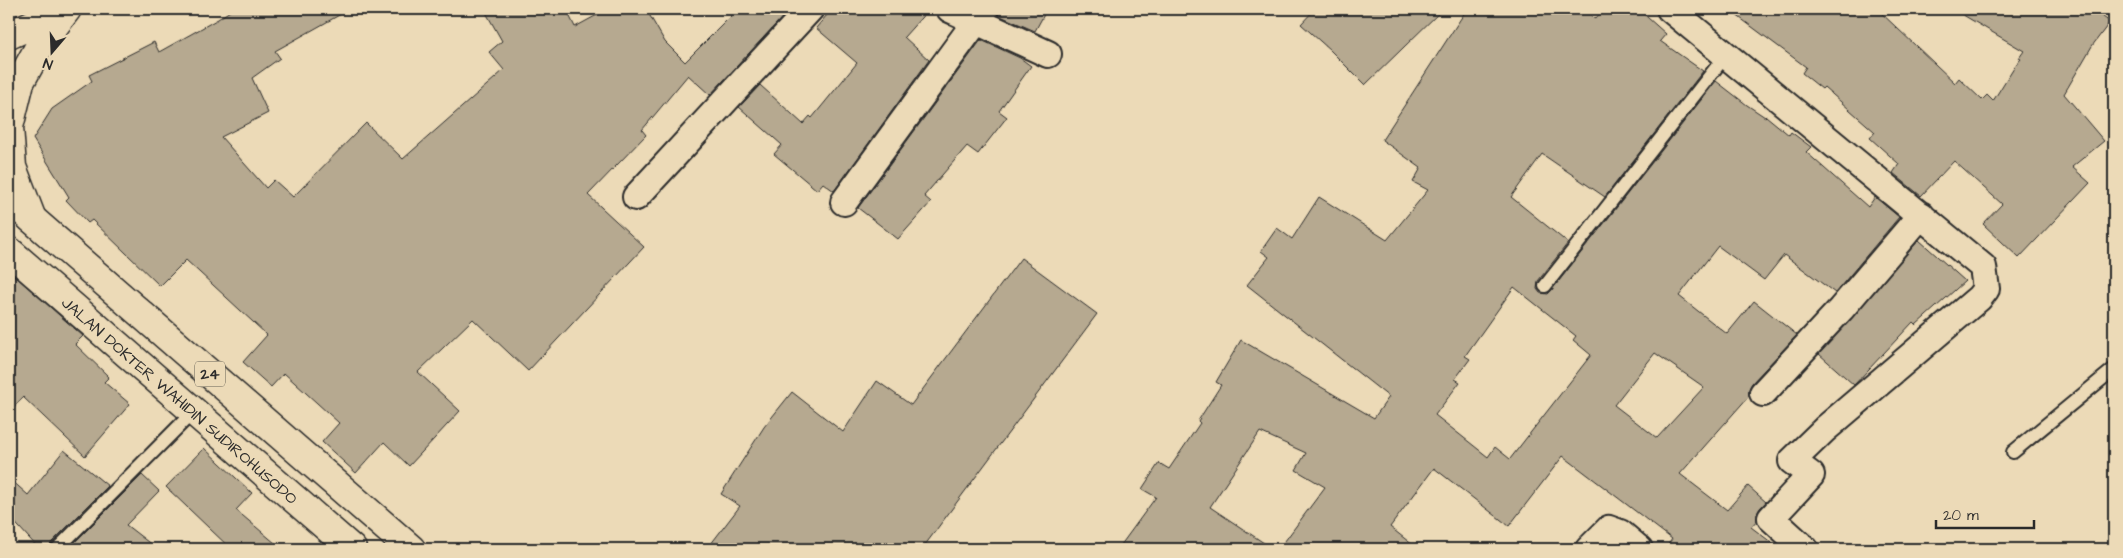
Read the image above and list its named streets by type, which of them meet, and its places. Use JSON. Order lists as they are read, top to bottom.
{
  "streets": {
    "main road": ["24", "JALAN DOKTER WAHIDIN SUDIROHUSODO"]
  },
  "scale_bar": "20 m",
  "north": "bottom"
}
